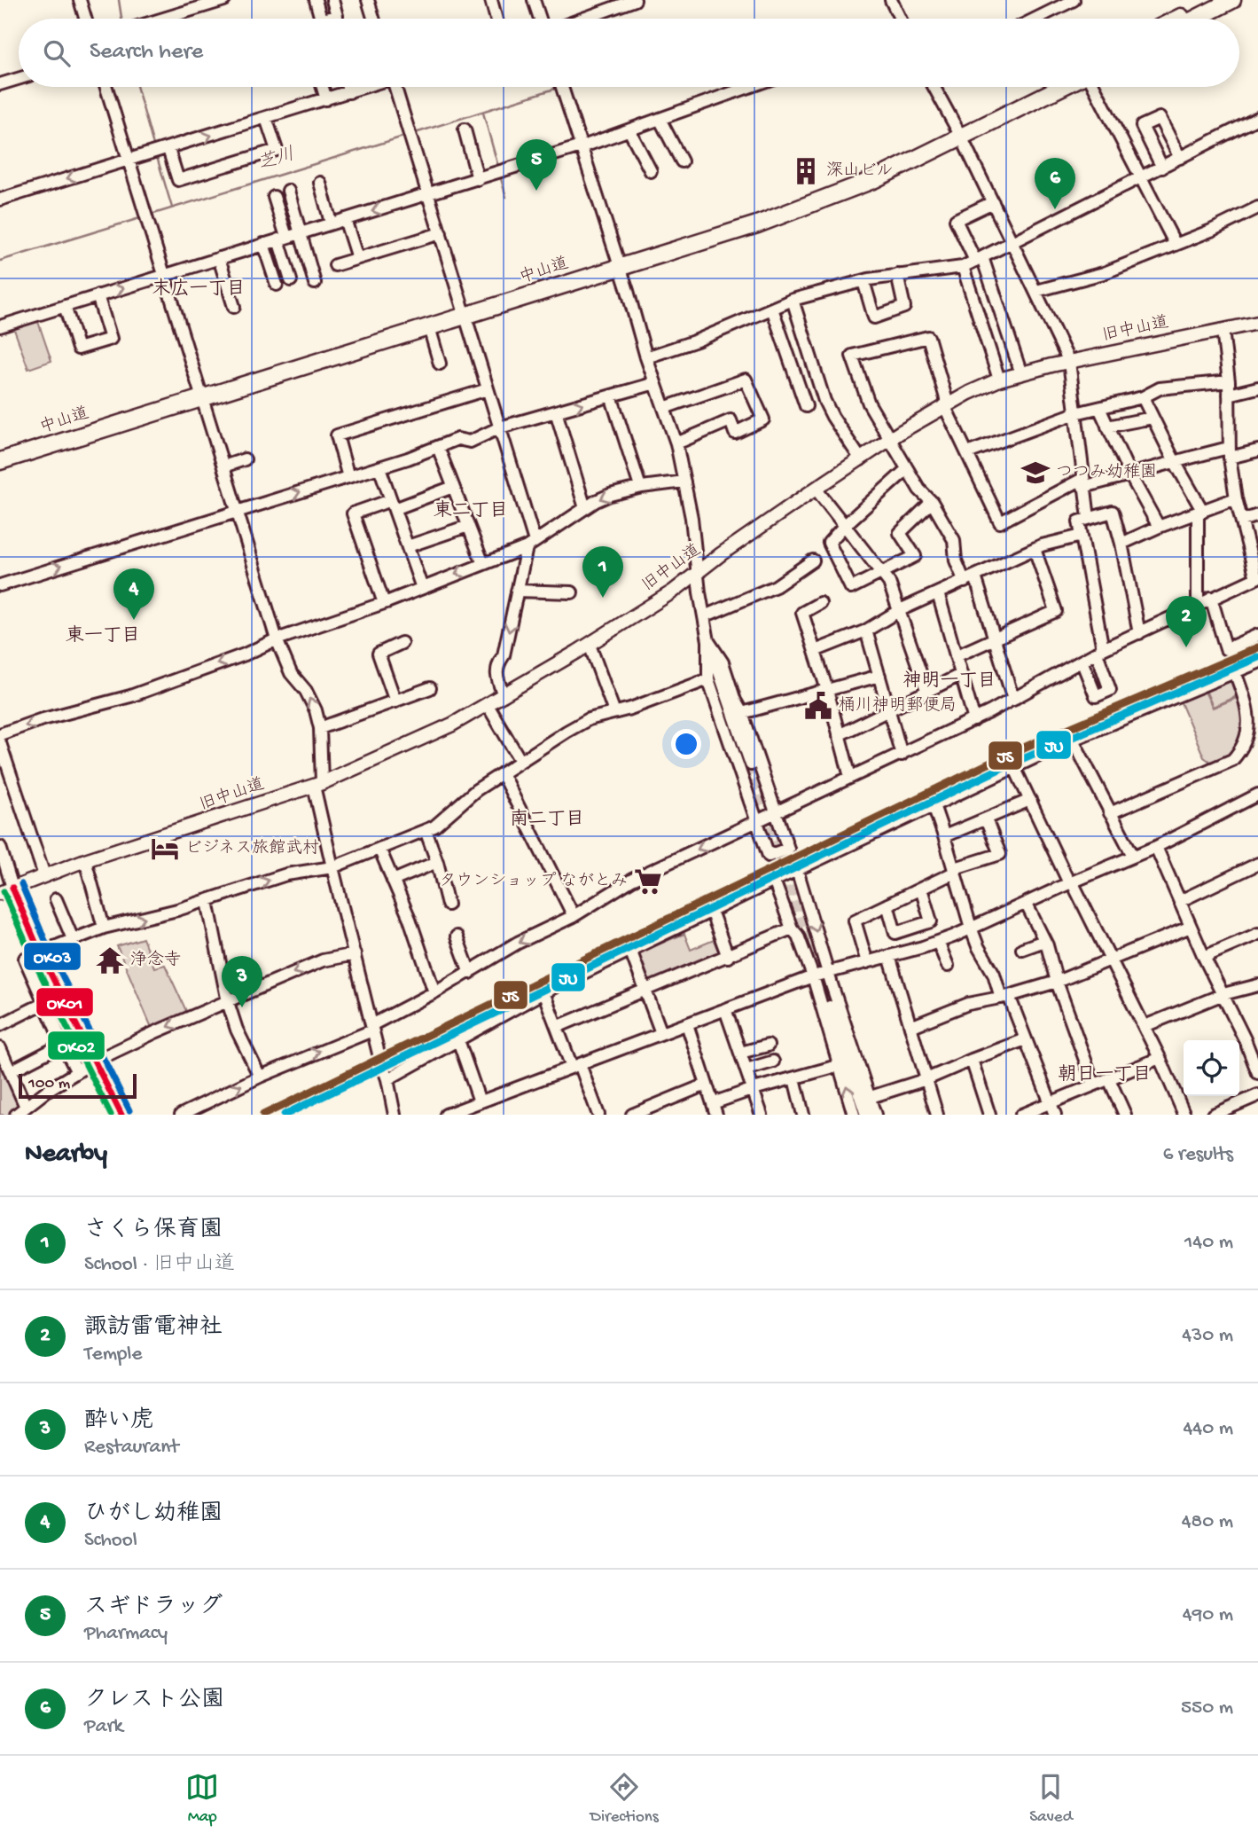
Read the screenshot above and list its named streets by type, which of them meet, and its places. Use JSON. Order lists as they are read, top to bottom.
{
  "streets": {
    "highway": ["中山道"],
    "main road": ["旧中山道"]
  },
  "districts": [
    "末広一丁目",
    "東二丁目",
    "東一丁目",
    "神明一丁目",
    "南二丁目",
    "朝日一丁目"
  ],
  "water": ["芝川"],
  "places": {
    "building": ["深山ビル"],
    "school or university": ["つつみ幼稚園"],
    "public building": ["桶川神明郵便局"],
    "hotel": ["ビジネス旅館武村"],
    "supermarket": ["タウンショップ ながとみ"],
    "temple": ["浄念寺"]
  },
  "lines": [
    "transit line JS",
    "transit line JU",
    "transit line OK03",
    "transit line OK01",
    "transit line OK02"
  ],
  "scale_bar": "100 m",
  "page": {
    "search": "Search here",
    "pins": [
      "5",
      "6",
      "1",
      "4",
      "2",
      "3"
    ],
    "scale": "100 m",
    "heading": ["Nearby", "6 results"],
    "list": [
      {
        "mark": "1",
        "name": "さくら保育園",
        "note": "School · 旧中山道",
        "value": "140 m"
      },
      {
        "mark": "2",
        "name": "諏訪雷電神社",
        "note": "Temple",
        "value": "430 m"
      },
      {
        "mark": "3",
        "name": "酔い虎",
        "note": "Restaurant",
        "value": "440 m"
      },
      {
        "mark": "4",
        "name": "ひがし幼稚園",
        "note": "School",
        "value": "480 m"
      },
      {
        "mark": "5",
        "name": "スギドラッグ",
        "note": "Pharmacy",
        "value": "490 m"
      },
      {
        "mark": "6",
        "name": "クレスト公園",
        "note": "Park",
        "value": "550 m"
      }
    ],
    "nav": ["Map", "Directions", "Saved"]
  }
}
